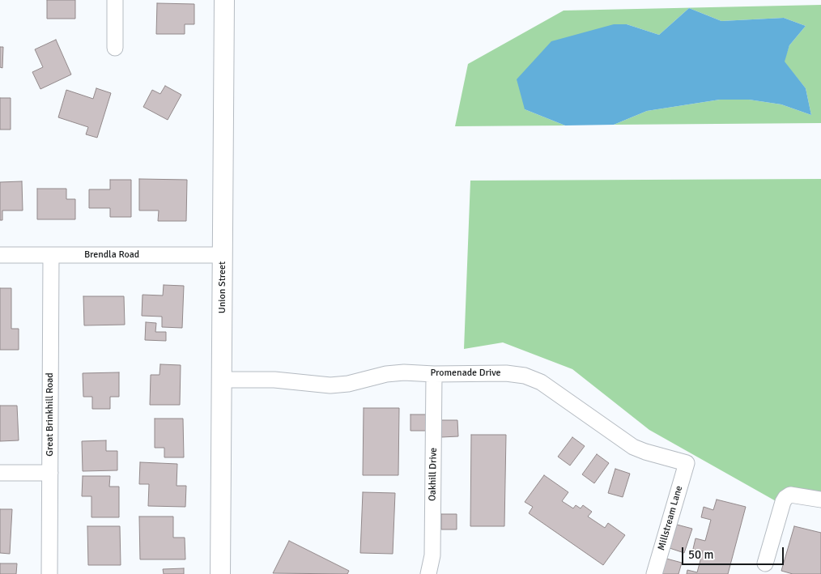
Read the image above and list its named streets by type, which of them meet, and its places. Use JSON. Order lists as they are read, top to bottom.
{
  "streets": {
    "street": [
      "Brendla Road",
      "Union Street",
      "Promenade Drive",
      "Great Brinkhill Road",
      "Oakhill Drive",
      "Millstream Lane"
    ]
  },
  "crossings": [
    ["Brendla Road", "Union Street"],
    ["Brendla Road", "Great Brinkhill Road"],
    ["Union Street", "Promenade Drive"],
    ["Promenade Drive", "Oakhill Drive"],
    ["Promenade Drive", "Millstream Lane"]
  ],
  "scale_bar": "50 m"
}
